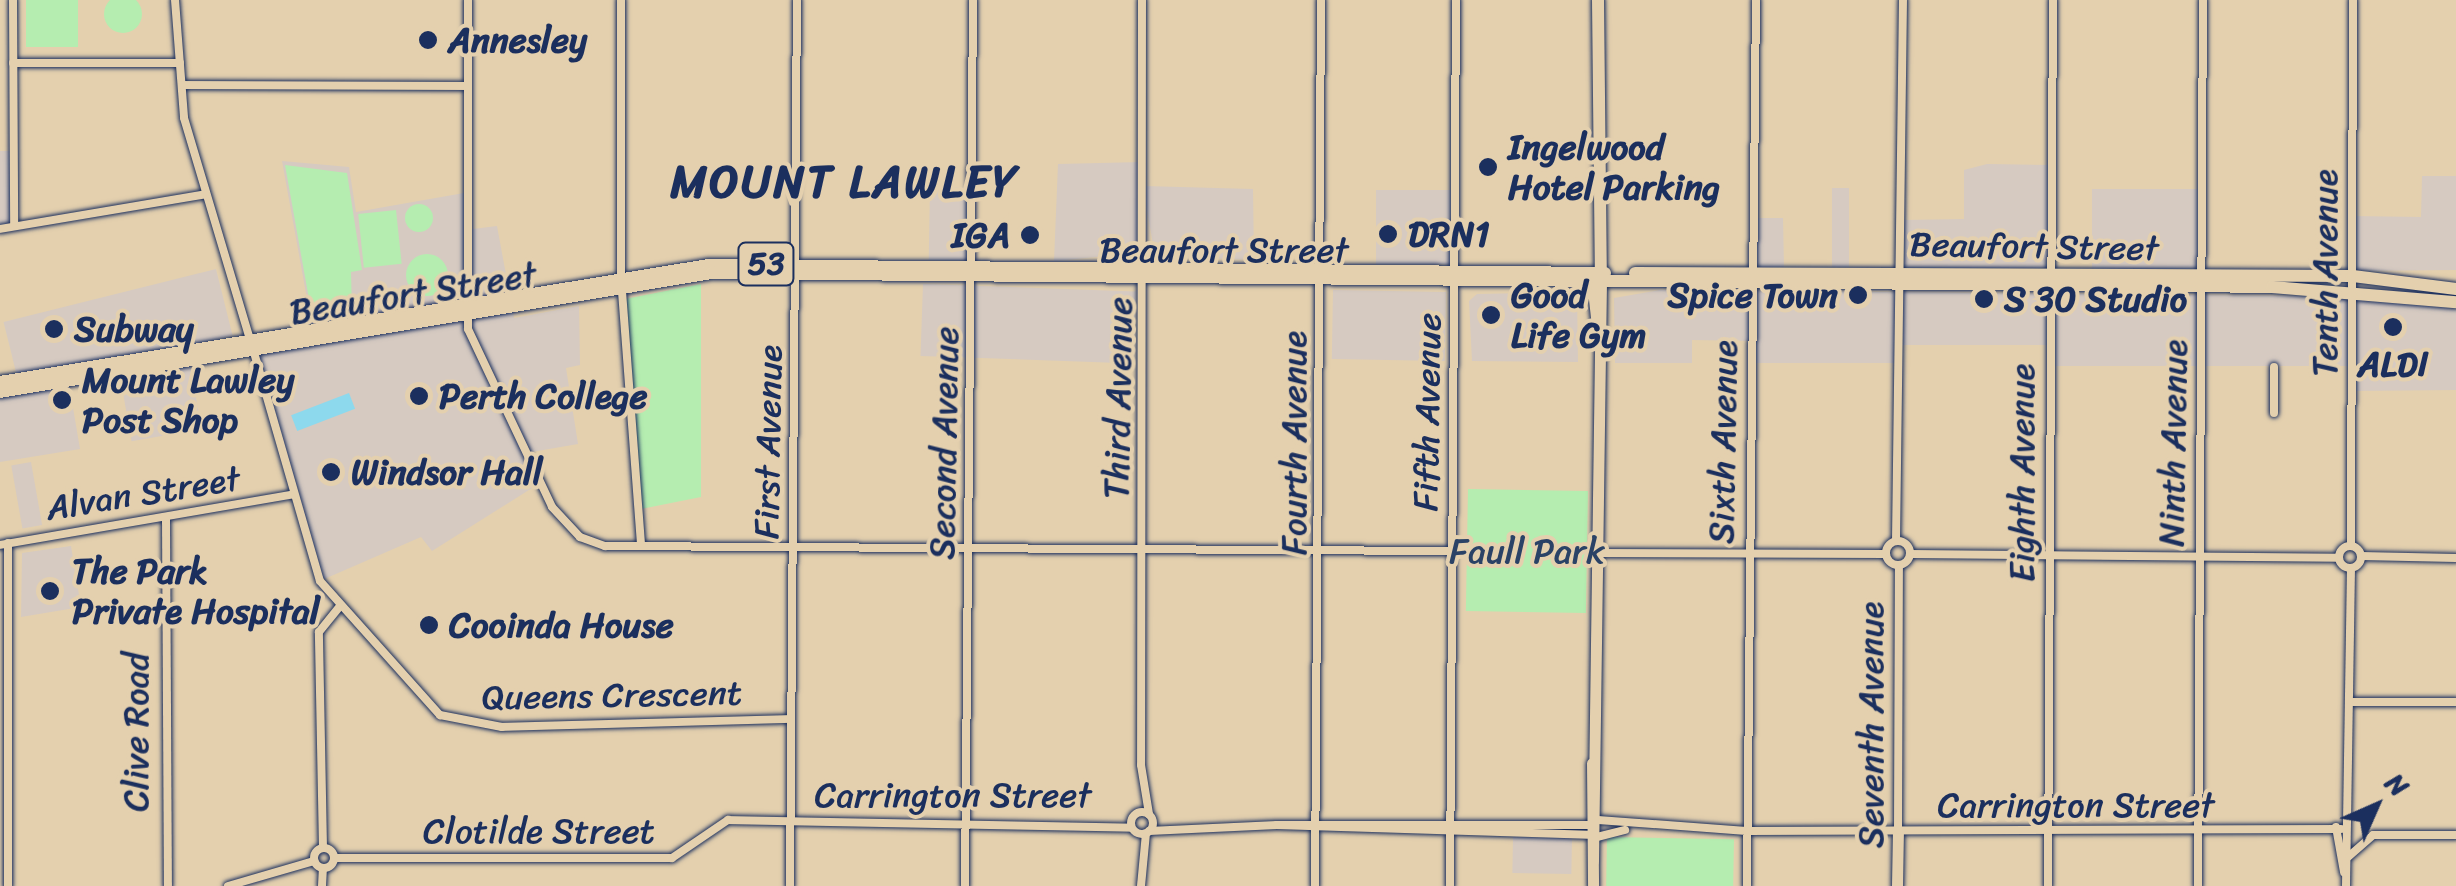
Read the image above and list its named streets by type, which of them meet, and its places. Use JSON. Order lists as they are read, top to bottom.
{
  "streets": {
    "main road": ["Beaufort Street", "53", "Seventh Avenue"],
    "street": [
      "Tenth Avenue",
      "Third Avenue",
      "Fifth Avenue",
      "First Avenue",
      "Sixth Avenue",
      "Second Avenue",
      "Fourth Avenue",
      "Ninth Avenue",
      "Eighth Avenue",
      "Alvan Street",
      "Queens Crescent",
      "Clive Road",
      "Carrington Street",
      "Clotilde Street"
    ]
  },
  "crossings": [
    ["Beaufort Street", "Tenth Avenue"],
    ["Beaufort Street", "Third Avenue"],
    ["Beaufort Street", "Fifth Avenue"],
    ["Beaufort Street", "First Avenue"],
    ["Beaufort Street", "Sixth Avenue"],
    ["Beaufort Street", "Second Avenue"],
    ["Beaufort Street", "Fourth Avenue"],
    ["Beaufort Street", "Ninth Avenue"],
    ["Beaufort Street", "Eighth Avenue"],
    ["Beaufort Street", "Queens Crescent"],
    ["Third Avenue", "Carrington Street"],
    ["Fifth Avenue", "Carrington Street"],
    ["First Avenue", "Queens Crescent"],
    ["First Avenue", "Carrington Street"],
    ["First Avenue", "Clotilde Street"],
    ["Sixth Avenue", "Carrington Street"],
    ["Second Avenue", "Carrington Street"],
    ["Fourth Avenue", "Carrington Street"],
    ["Ninth Avenue", "Carrington Street"],
    ["Eighth Avenue", "Carrington Street"],
    ["Alvan Street", "Queens Crescent"],
    ["Alvan Street", "Clive Road"],
    ["Seventh Avenue", "Carrington Street"],
    ["Carrington Street", "Clotilde Street"]
  ],
  "districts": ["MOUNT LAWLEY"],
  "parks": ["Faull Park"],
  "places": [
    "Annesley",
    "Ingelwood Hotel Parking",
    "DRN1",
    "IGA",
    "Spice Town",
    "S 30 Studio",
    "Good Life Gym",
    "ALDI",
    "Subway",
    "Perth College",
    "Mount Lawley Post Shop",
    "Windsor Hall",
    "The Park Private Hospital",
    "Cooinda House"
  ],
  "north": "top right"
}
